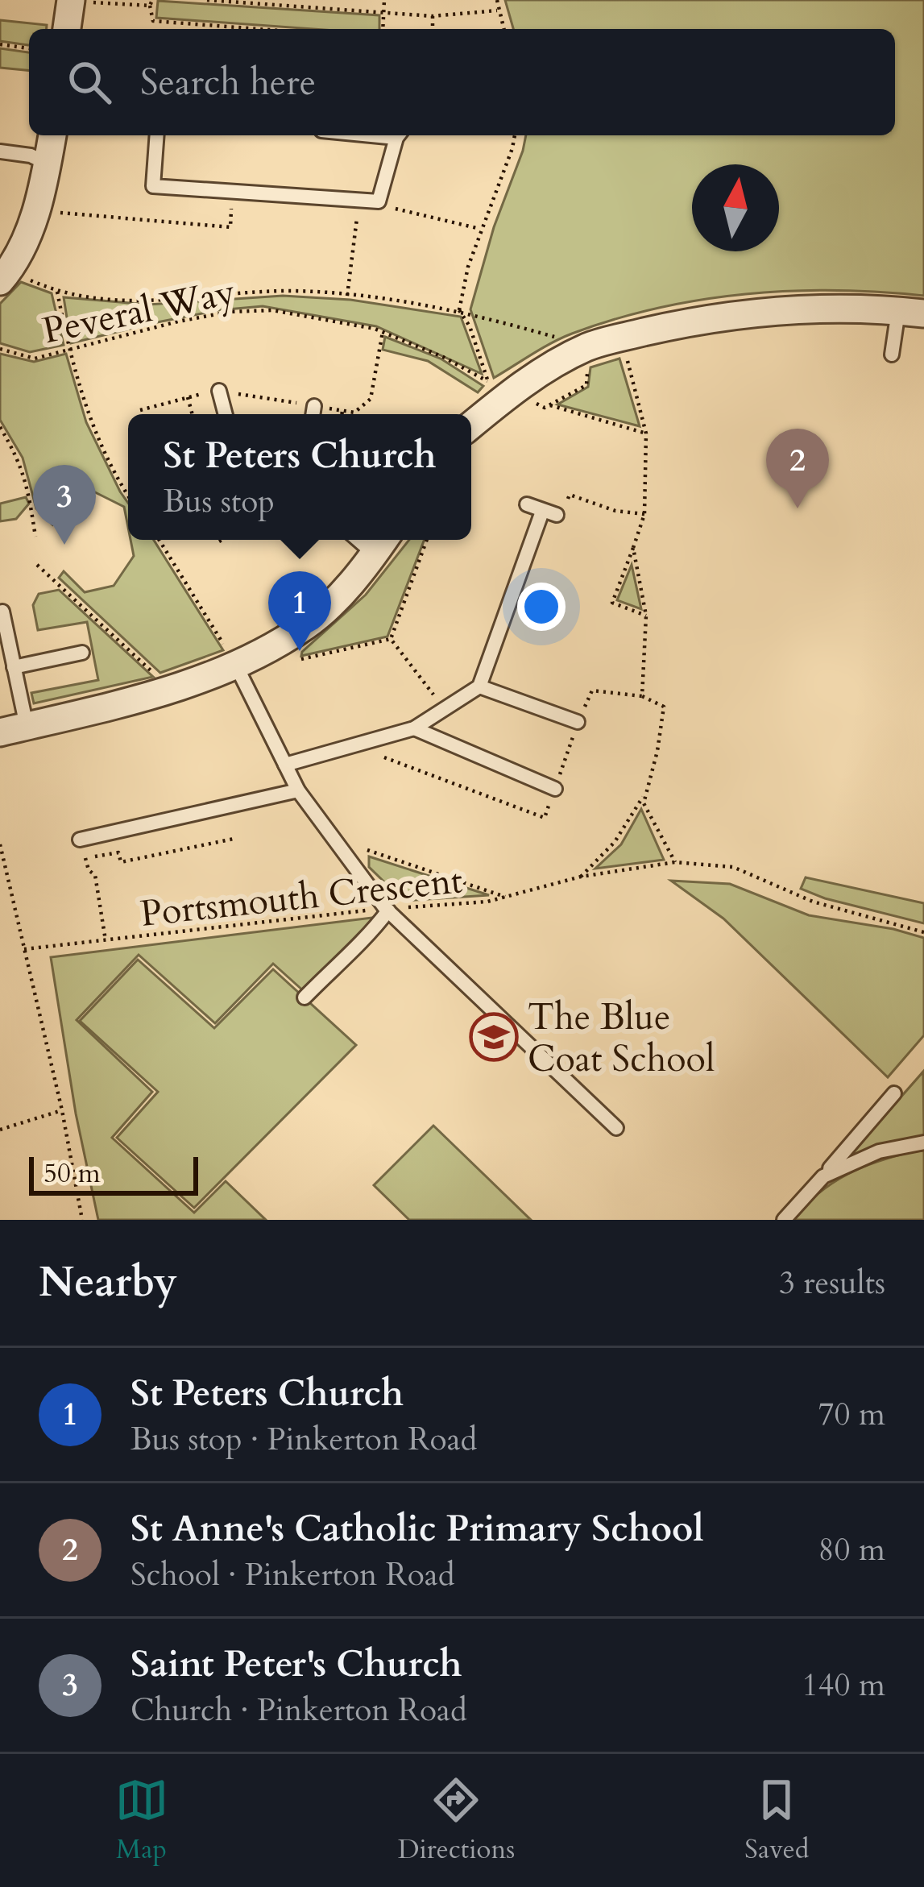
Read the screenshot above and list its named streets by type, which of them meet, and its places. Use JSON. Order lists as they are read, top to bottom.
{
  "streets": {
    "path": ["Peveral Way", "Portsmouth Crescent"]
  },
  "places": {
    "school or university": ["The Blue Coat School"]
  },
  "scale_bar": "50 m",
  "north": "top",
  "page": {
    "search": "Search here",
    "popup": ["St Peters Church", "Bus stop"],
    "pins": ["2", "3", "1"],
    "scale": "50 m",
    "heading": ["Nearby", "3 results"],
    "list": [
      {
        "mark": "1",
        "name": "St Peters Church",
        "note": "Bus stop · Pinkerton Road",
        "value": "70 m"
      },
      {
        "mark": "2",
        "name": "St Anne's Catholic Primary School",
        "note": "School · Pinkerton Road",
        "value": "80 m"
      },
      {
        "mark": "3",
        "name": "Saint Peter's Church",
        "note": "Church · Pinkerton Road",
        "value": "140 m"
      }
    ],
    "nav": ["Map", "Directions", "Saved"]
  }
}
